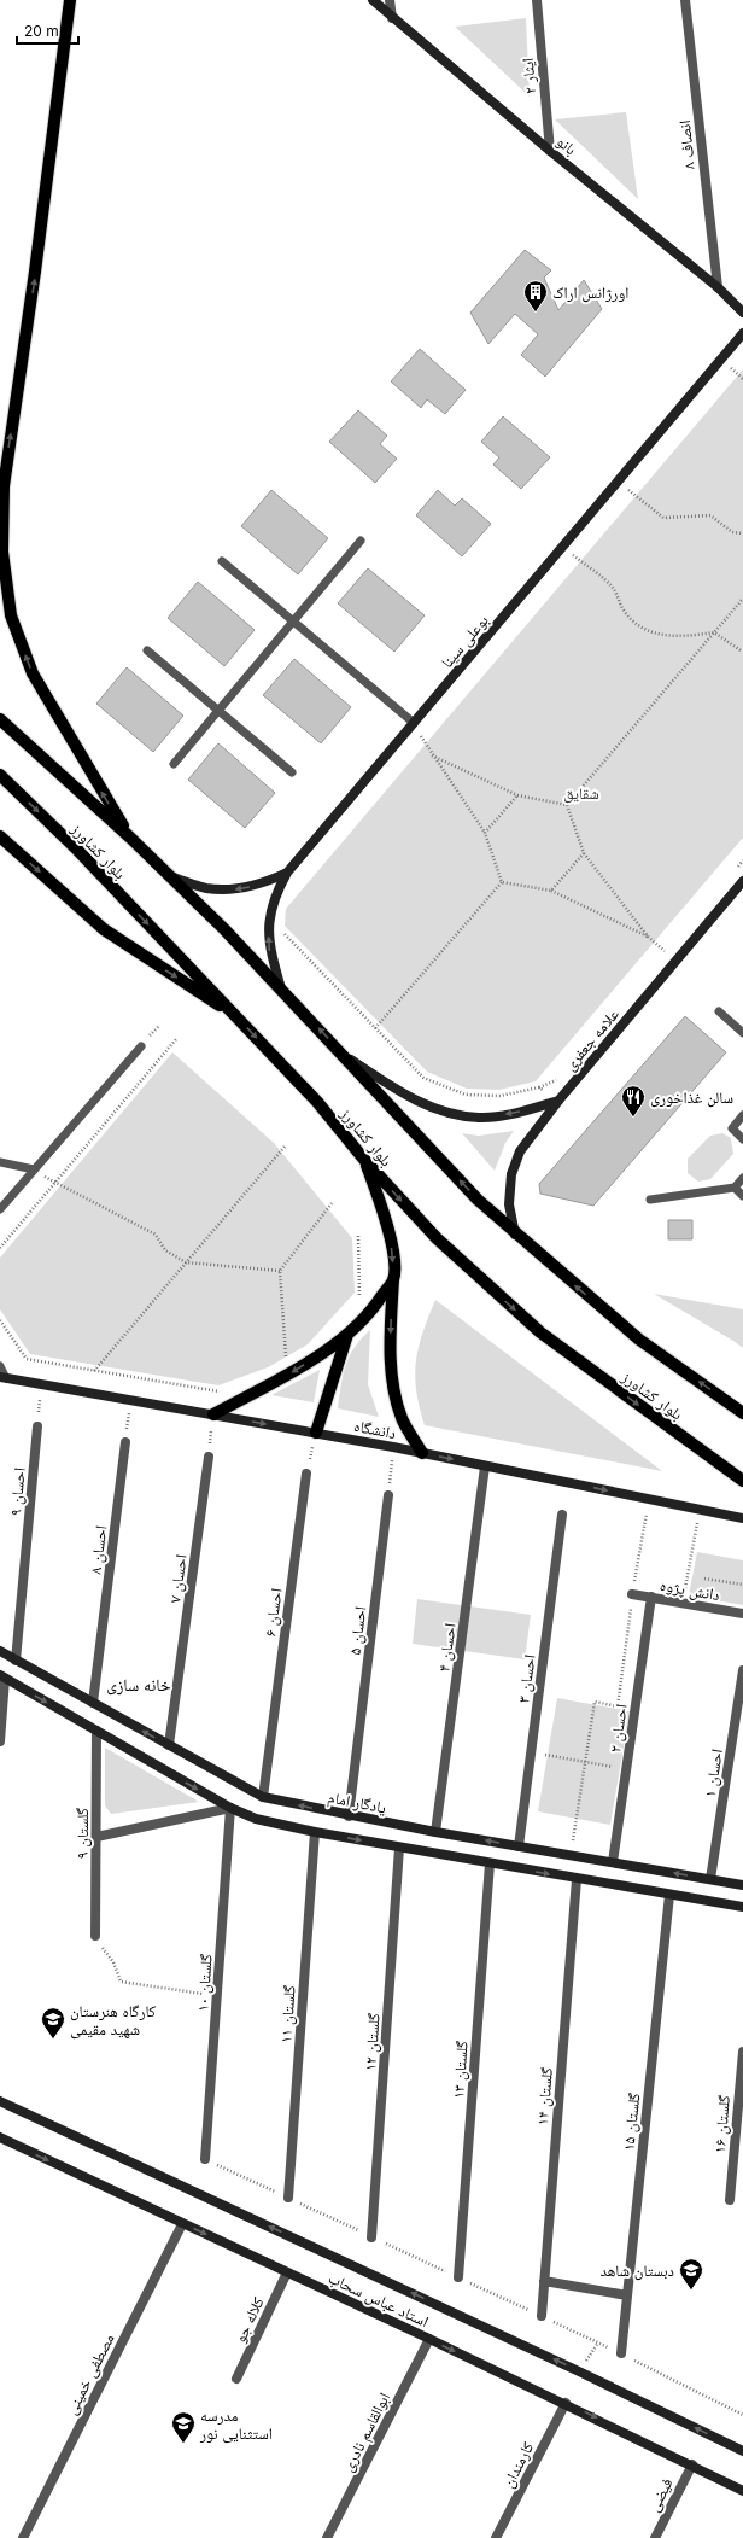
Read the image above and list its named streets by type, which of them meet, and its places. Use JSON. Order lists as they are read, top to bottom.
{
  "streets": {
    "main road": ["بلوار کشاورز"],
    "street": [
      "ایثار ۲",
      "بانو",
      "انصاف ۸",
      "بوعلی سینا",
      "علامه جعفری",
      "دانشگاه",
      "احسان ۹",
      "احسان ۸",
      "احسان ۷",
      "دانش پژوه",
      "احسان ۶",
      "احسان ۵",
      "احسان ۴",
      "احسان ۳",
      "احسان ۲",
      "احسان ۱",
      "یادگار امام",
      "گلستان ۹",
      "گلستان ۱۰",
      "گلستان ۱۱",
      "گلستان ۱۲",
      "گلستان ۱۳",
      "گلستان ۱۴",
      "گلستان ۱۵",
      "گلستان ۱۶",
      "استاد عباس سحاب",
      "کلاله جو",
      "مصطفی خمینی",
      "ابوالقاسم نادری",
      "کارمندان",
      "فیضی"
    ]
  },
  "crossings": [
    ["ایثار ۲", "بانو"],
    ["بانو", "انصاف ۸"],
    ["بوعلی سینا", "بلوار کشاورز"],
    ["بلوار کشاورز", "علامه جعفری"],
    ["دانشگاه", "احسان ۴"],
    ["احسان ۹", "یادگار امام"],
    ["احسان ۸", "یادگار امام"],
    ["احسان ۷", "یادگار امام"],
    ["دانش پژوه", "احسان ۲"],
    ["احسان ۶", "یادگار امام"],
    ["احسان ۵", "یادگار امام"],
    ["احسان ۴", "یادگار امام"],
    ["احسان ۳", "یادگار امام"],
    ["احسان ۲", "یادگار امام"],
    ["احسان ۱", "یادگار امام"],
    ["استاد عباس سحاب", "کلاله جو"],
    ["استاد عباس سحاب", "مصطفی خمینی"],
    ["استاد عباس سحاب", "ابوالقاسم نادری"],
    ["استاد عباس سحاب", "کارمندان"],
    ["استاد عباس سحاب", "فیضی"]
  ],
  "one_way": ["دانشگاه"],
  "districts": ["خانه سازی"],
  "parks": ["شقایق"],
  "places": {
    "building": ["اورژانس اراک"],
    "restaurant": ["سالن غذاخوری"],
    "school or university": ["کارگاه هنرستان شهید مقیمی", "دبستان شاهد", "مدرسه استثنایی نور"]
  },
  "scale_bar": "20 m"
}
